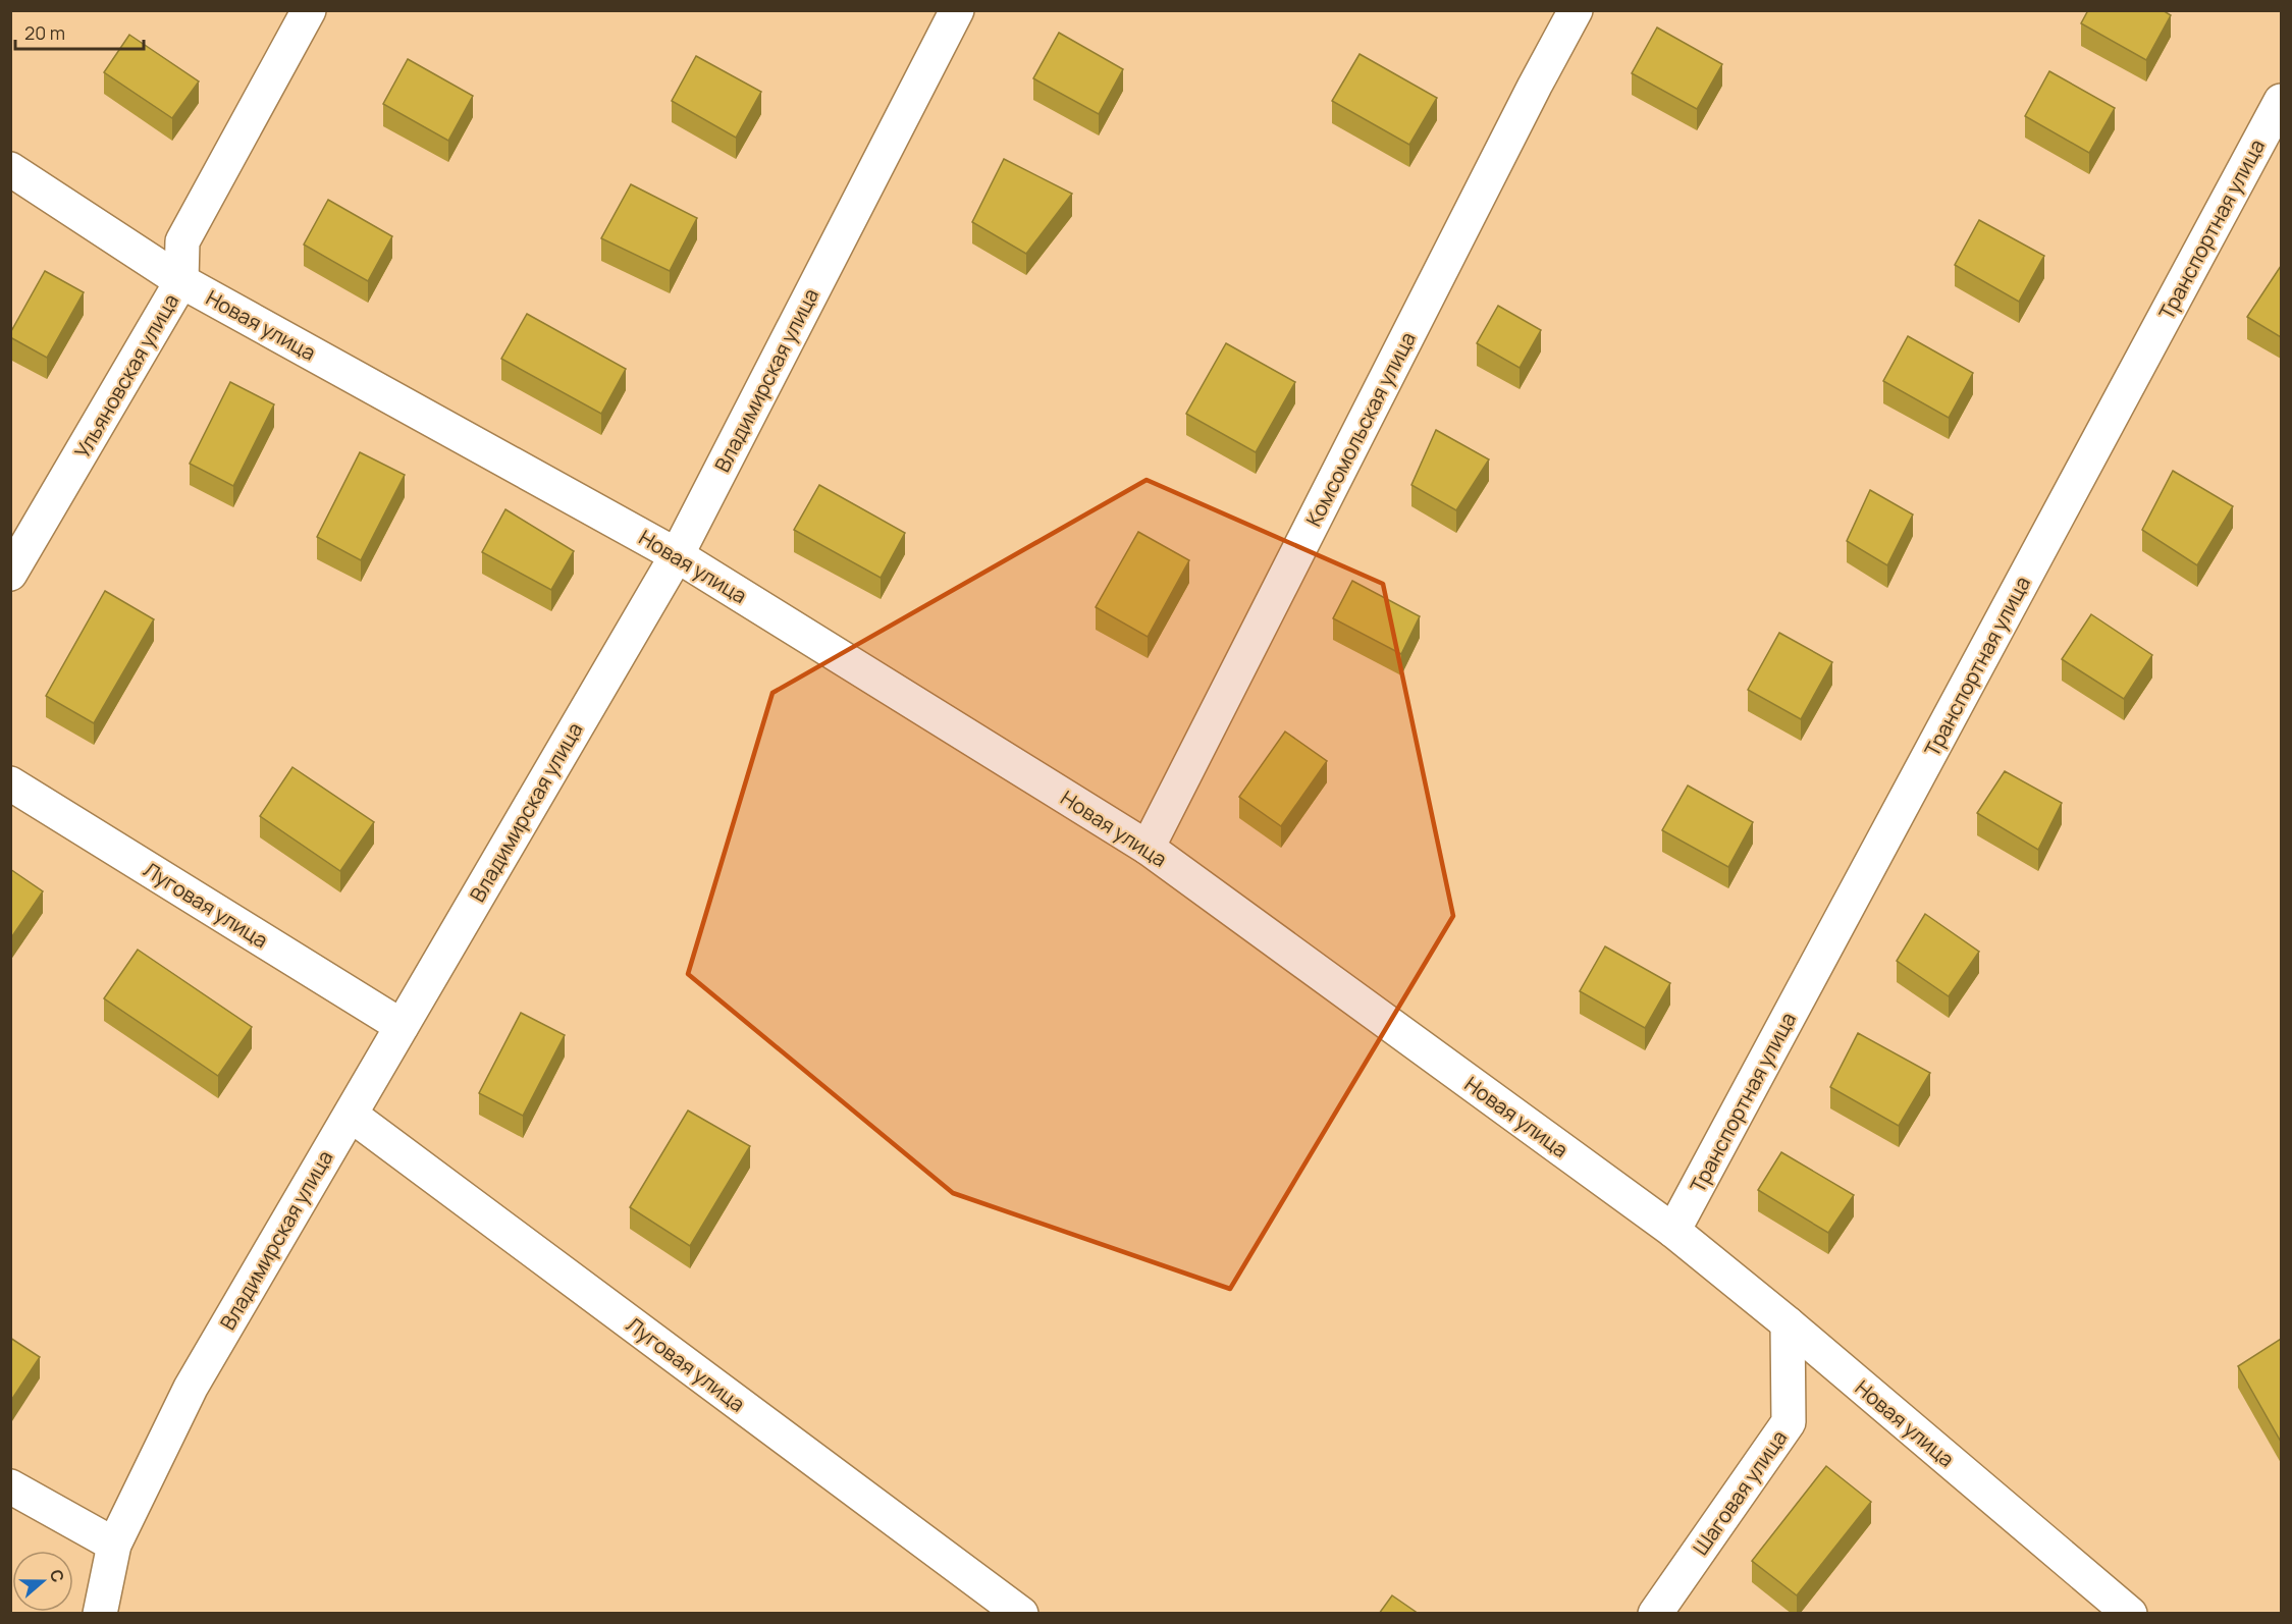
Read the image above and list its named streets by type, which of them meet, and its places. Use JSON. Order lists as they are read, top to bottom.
{
  "streets": {
    "street": [
      "Транспортная улица",
      "Новая улица",
      "Ульяновская улица",
      "Владимирская улица",
      "Комсомольская улица",
      "Луговая улица",
      "Шаговая улица"
    ]
  },
  "crossings": [
    ["Транспортная улица", "Новая улица"],
    ["Новая улица", "Ульяновская улица"],
    ["Новая улица", "Владимирская улица"],
    ["Новая улица", "Комсомольская улица"],
    ["Новая улица", "Шаговая улица"],
    ["Владимирская улица", "Луговая улица"]
  ],
  "scale_bar": "20 m",
  "north": "right"
}
